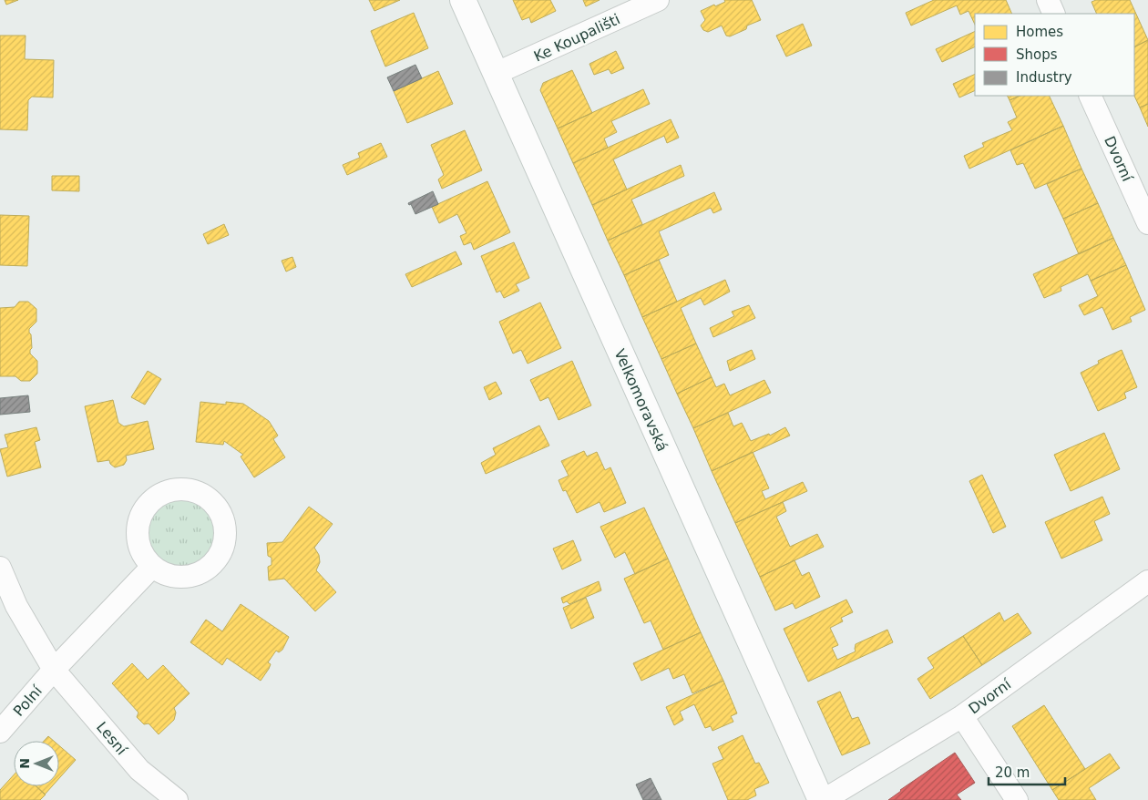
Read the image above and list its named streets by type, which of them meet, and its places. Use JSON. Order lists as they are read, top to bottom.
{
  "streets": {
    "street": [
      "Ke Koupališti",
      "Dvorní",
      "Velkomoravská",
      "Polní",
      "Lesní"
    ]
  },
  "crossings": [
    ["Ke Koupališti", "Velkomoravská"],
    ["Dvorní", "Velkomoravská"],
    ["Polní", "Lesní"]
  ],
  "legend": ["Homes", "Shops", "Industry"],
  "scale_bar": "20 m",
  "north": "left"
}
